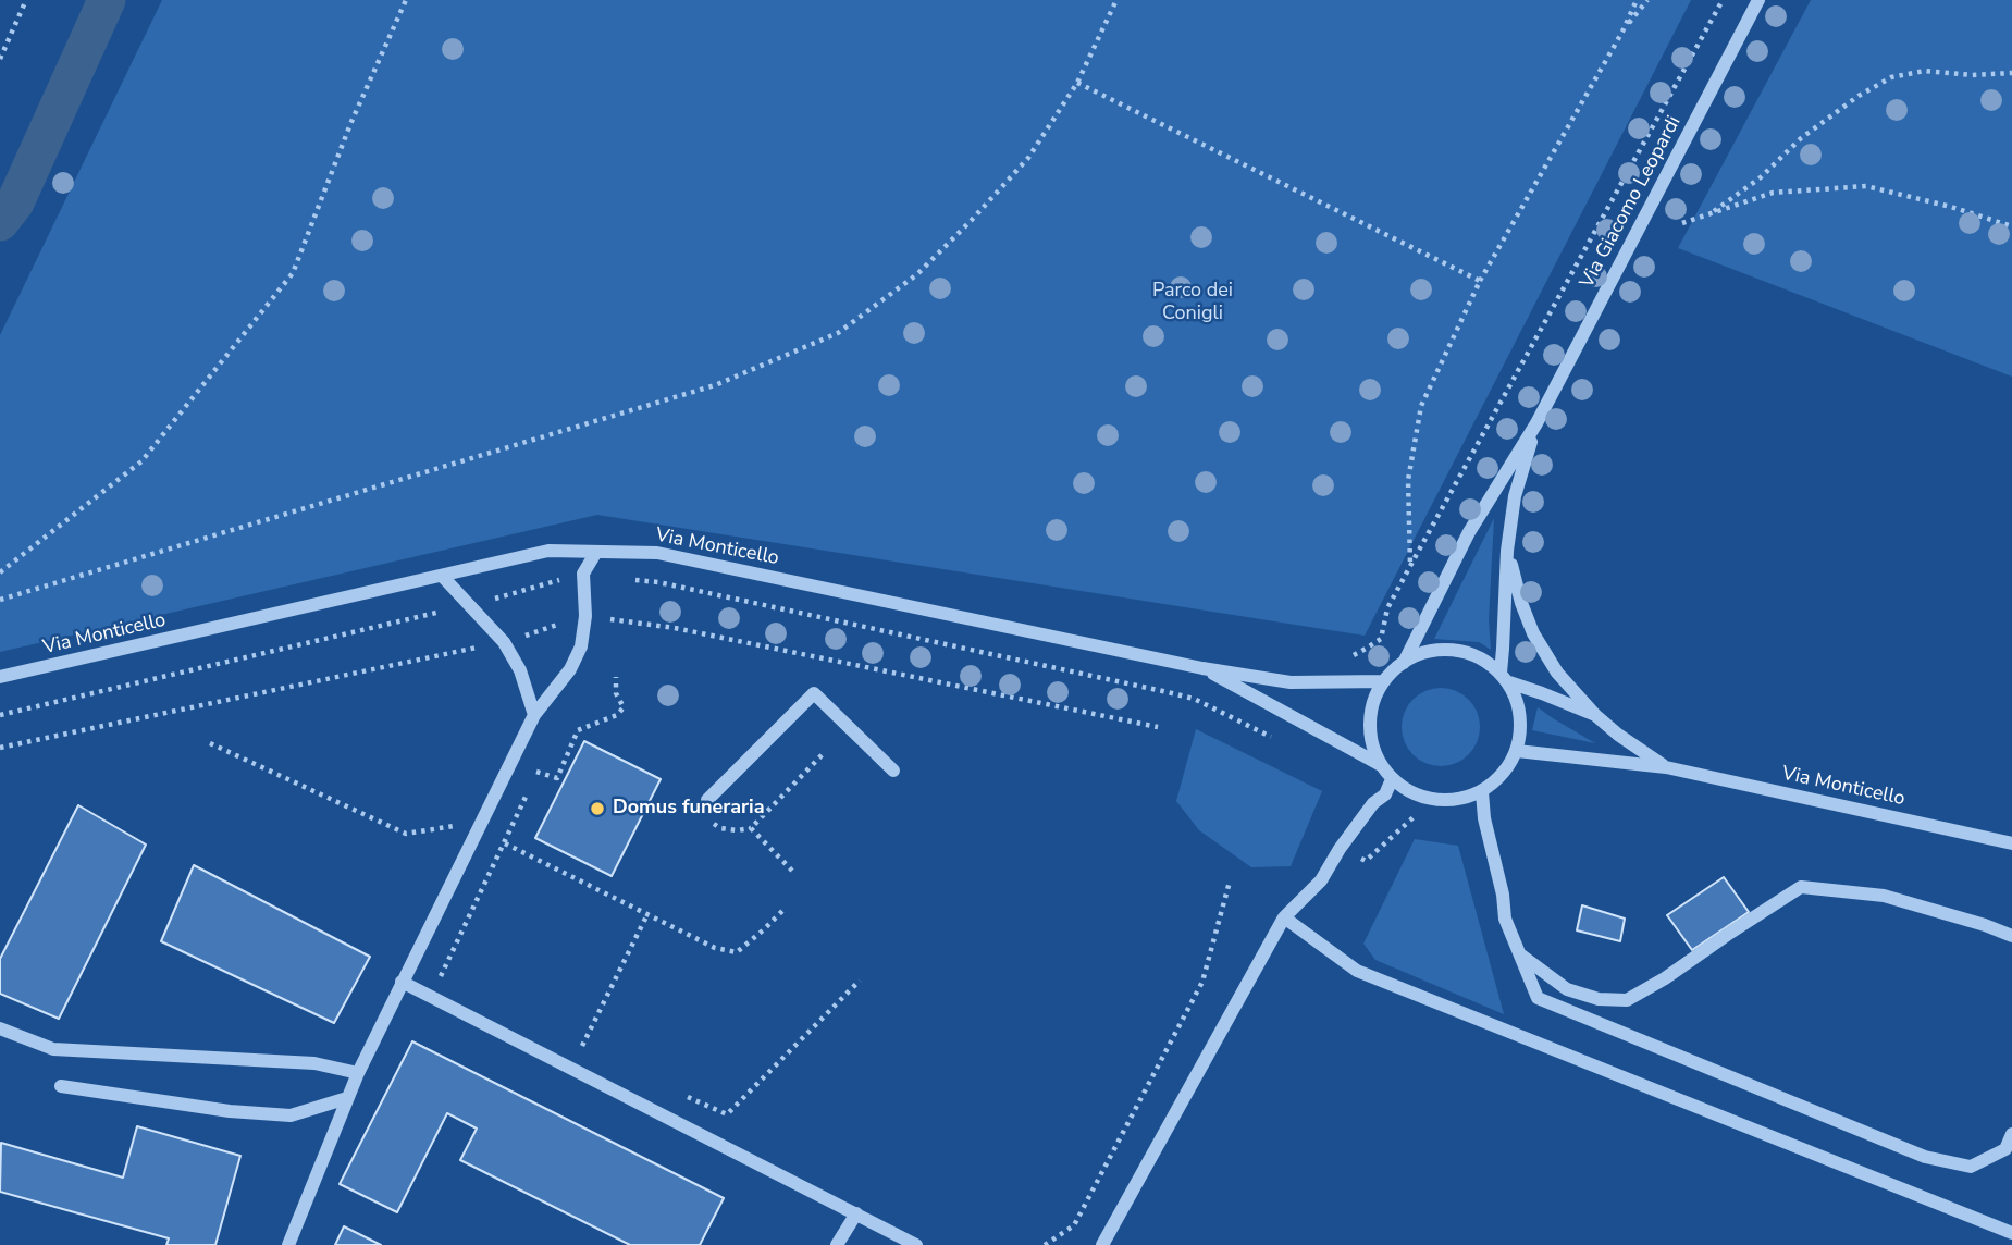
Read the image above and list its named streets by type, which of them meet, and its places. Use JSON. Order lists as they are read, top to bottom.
{
  "streets": {
    "street": ["Via Giacomo Leopardi", "Via Monticello"]
  },
  "crossings": [
    ["Via Giacomo Leopardi", "Via Monticello"]
  ],
  "parks": ["Parco dei Conigli"],
  "places": ["Domus funeraria"]
}
